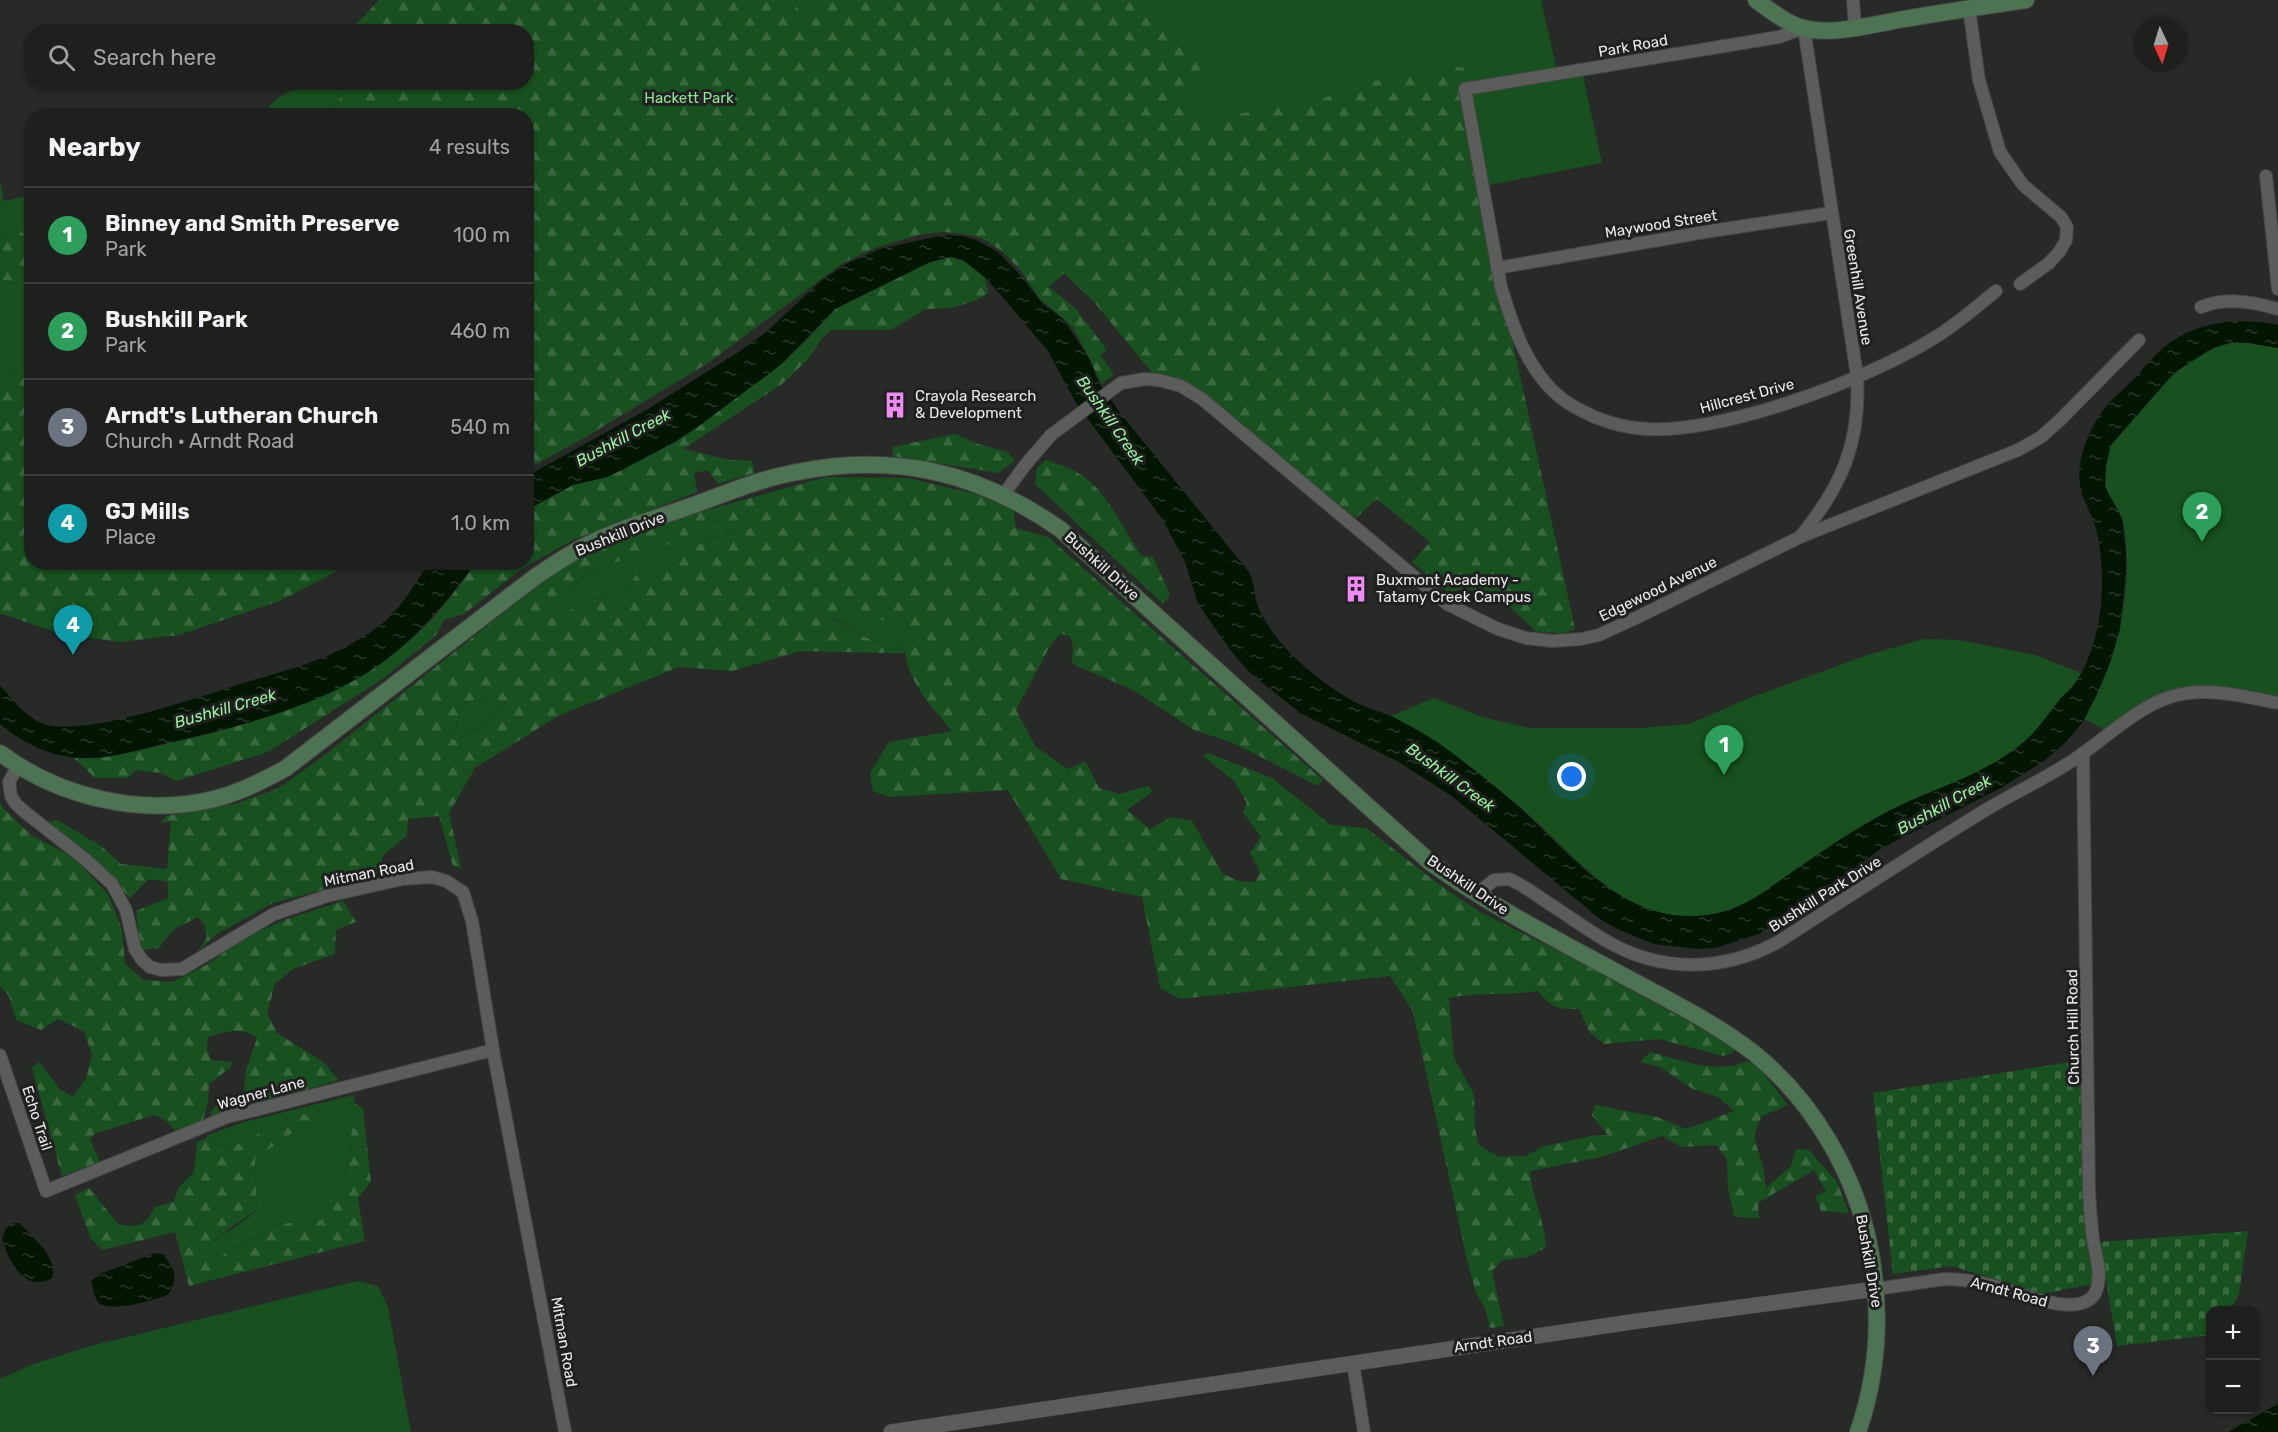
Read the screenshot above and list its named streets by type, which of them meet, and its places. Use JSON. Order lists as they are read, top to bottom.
{
  "streets": {
    "main road": ["Bushkill Drive"],
    "street": [
      "Park Road",
      "Maywood Street",
      "Greenhill Avenue",
      "Hillcrest Drive",
      "Edgewood Avenue",
      "Mitman Road",
      "Bushkill Park Drive",
      "Church Hill Road",
      "Wagner Lane",
      "Echo Trail",
      "Arndt Road"
    ]
  },
  "crossings": [
    ["Park Road", "Greenhill Avenue"],
    ["Park Road", "Hillcrest Drive"],
    ["Maywood Street", "Greenhill Avenue"],
    ["Maywood Street", "Hillcrest Drive"],
    ["Greenhill Avenue", "Hillcrest Drive"],
    ["Greenhill Avenue", "Edgewood Avenue"],
    ["Bushkill Drive", "Edgewood Avenue"],
    ["Bushkill Drive", "Mitman Road"],
    ["Bushkill Drive", "Bushkill Park Drive"],
    ["Bushkill Drive", "Arndt Road"],
    ["Mitman Road", "Wagner Lane"],
    ["Bushkill Park Drive", "Church Hill Road"],
    ["Church Hill Road", "Arndt Road"],
    ["Wagner Lane", "Echo Trail"]
  ],
  "water": ["Bushkill Creek"],
  "parks": ["Hackett Park"],
  "places": {
    "building": ["Crayola Research & Development", "Buxmont Academy - Tatamy Creek Campus"]
  },
  "north": "bottom",
  "page": {
    "search": "Search here",
    "heading": ["Nearby", "4 results"],
    "list": [
      {
        "mark": "1",
        "name": "Binney and Smith Preserve",
        "note": "Park",
        "value": "100 m"
      },
      {
        "mark": "2",
        "name": "Bushkill Park",
        "note": "Park",
        "value": "460 m"
      },
      {
        "mark": "3",
        "name": "Arndt's Lutheran Church",
        "note": "Church · Arndt Road",
        "value": "540 m"
      },
      {
        "mark": "4",
        "name": "GJ Mills",
        "note": "Place",
        "value": "1.0 km"
      }
    ],
    "pins": [
      "2",
      "4",
      "1",
      "3"
    ],
    "map_buttons": ["+", "−"]
  }
}
